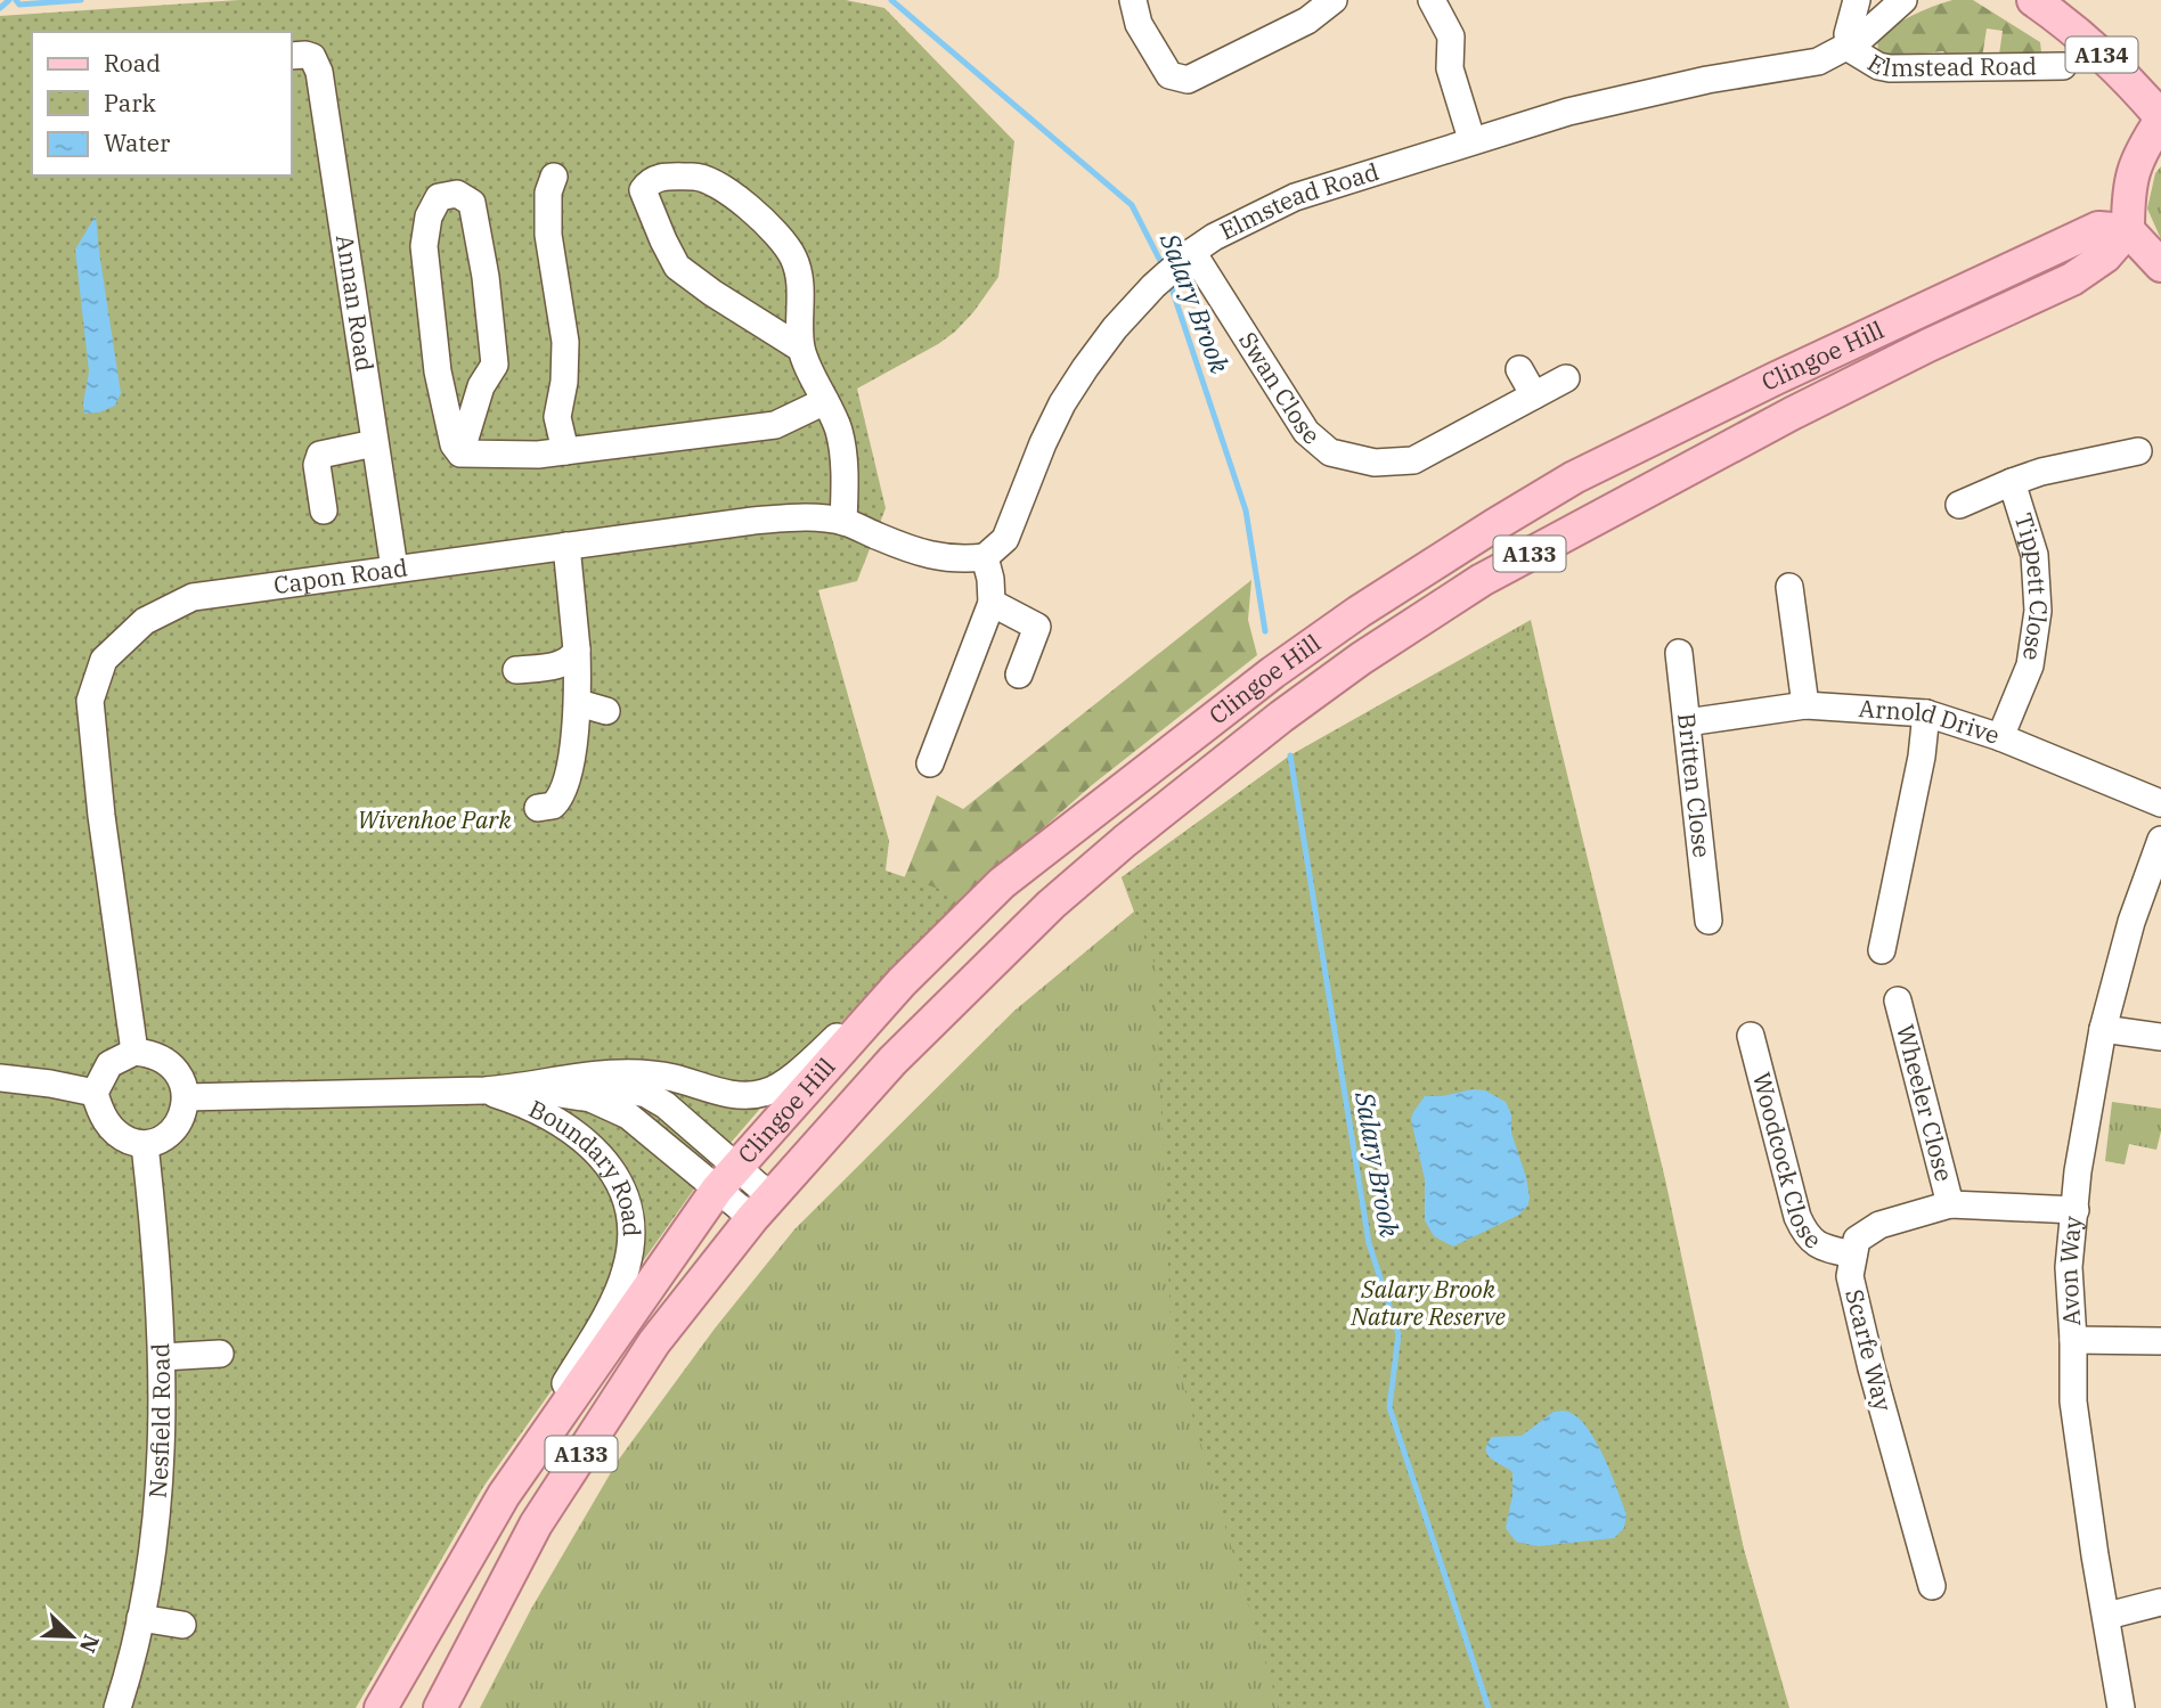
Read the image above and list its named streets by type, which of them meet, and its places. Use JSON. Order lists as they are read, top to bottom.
{
  "streets": {
    "main road": ["A134", "Clingoe Hill", "A133"],
    "street": [
      "Elmstead Road",
      "Annan Road",
      "Swan Close",
      "Capon Road",
      "Tippett Close",
      "Arnold Drive",
      "Britten Close",
      "Wheeler Close",
      "Woodcock Close",
      "Boundary Road",
      "Avon Way",
      "Scarfe Way",
      "Nesfield Road"
    ]
  },
  "crossings": [
    ["Elmstead Road", "Swan Close"],
    ["Elmstead Road", "Capon Road"],
    ["Annan Road", "Capon Road"],
    ["Clingoe Hill", "Boundary Road"],
    ["Capon Road", "Boundary Road"],
    ["Capon Road", "Nesfield Road"],
    ["Tippett Close", "Arnold Drive"],
    ["Arnold Drive", "Britten Close"],
    ["Wheeler Close", "Scarfe Way"],
    ["Woodcock Close", "Scarfe Way"],
    ["Boundary Road", "Nesfield Road"],
    ["Avon Way", "Scarfe Way"]
  ],
  "water": ["Salary Brook"],
  "parks": ["Wivenhoe Park", "Salary Brook Nature Reserve"],
  "legend": ["Road", "Park", "Water"],
  "north": "bottom right"
}
